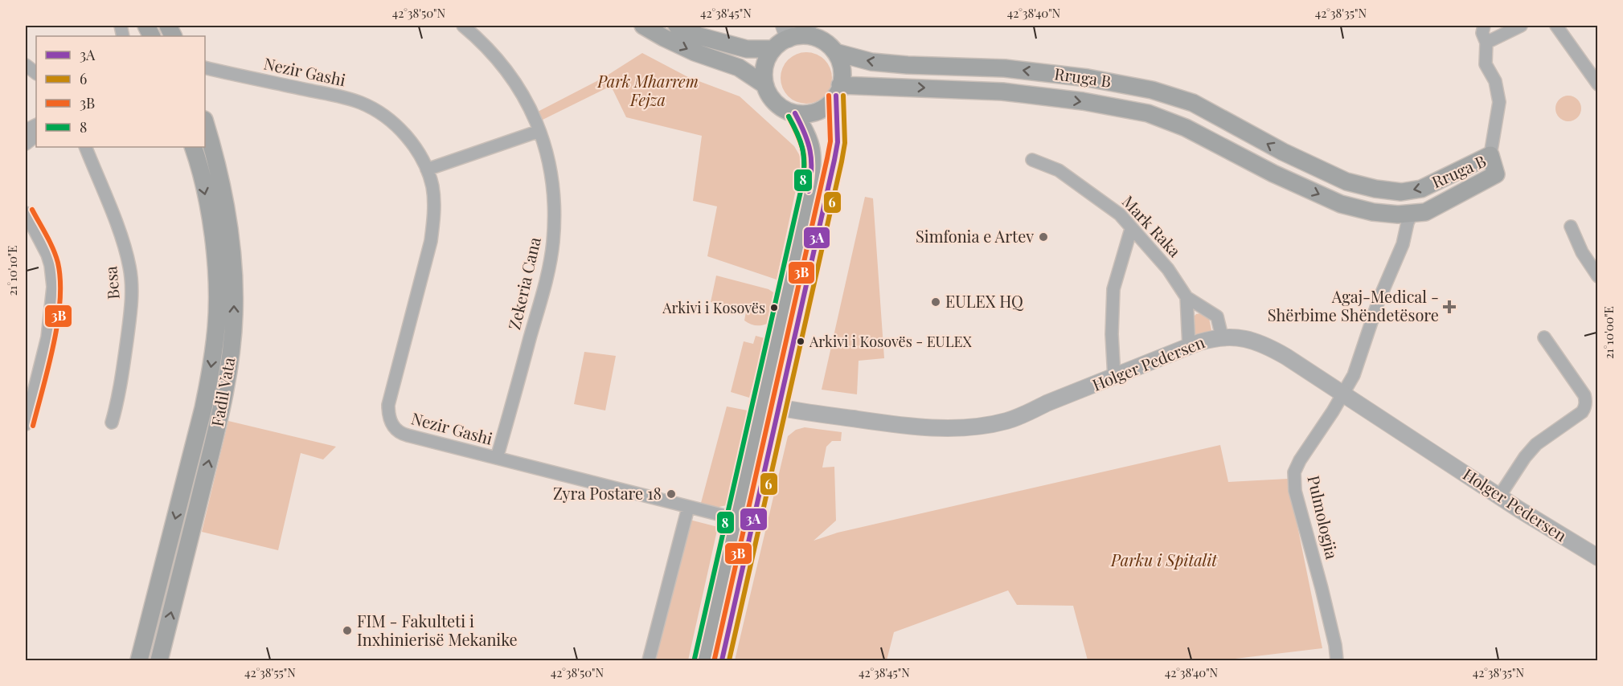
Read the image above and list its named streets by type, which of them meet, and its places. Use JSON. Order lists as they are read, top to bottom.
{
  "streets": {
    "main road": ["Rruga B", "Fadil Vata"],
    "street": [
      "Nezir Gashi",
      "Mark Raka",
      "Besa",
      "Zekeria Cana",
      "Holger Pedersen",
      "Pulmologjia"
    ]
  },
  "crossings": [
    ["Nezir Gashi", "Zekeria Cana"],
    ["Rruga B", "Pulmologjia"],
    ["Mark Raka", "Holger Pedersen"],
    ["Holger Pedersen", "Pulmologjia"]
  ],
  "parks": ["Park Mharrem Fejza", "Parku i Spitalit"],
  "places": {
    "other": [
      "Simfonia e Artev",
      "EULEX HQ",
      "Arkivi i Kosovës",
      "Arkivi i Kosovës - EULEX",
      "Zyra Postare 18",
      "FIM - Fakulteti i Inxhinierisë Mekanike"
    ],
    "health": ["Agaj-Medical - Shërbime Shëndetësore"]
  },
  "lines": [
    "transit line 3A",
    "transit line 6",
    "transit line 3B",
    "transit line 8"
  ],
  "legend": [
    "3A",
    "6",
    "3B",
    "8"
  ],
  "coordinates": [
    "42°38'50\"N",
    "42°38'45\"N",
    "42°38'40\"N",
    "42°38'35\"N",
    "21°10'10\"E",
    "21°10'00\"E",
    "42°38'55\"N"
  ]
}
